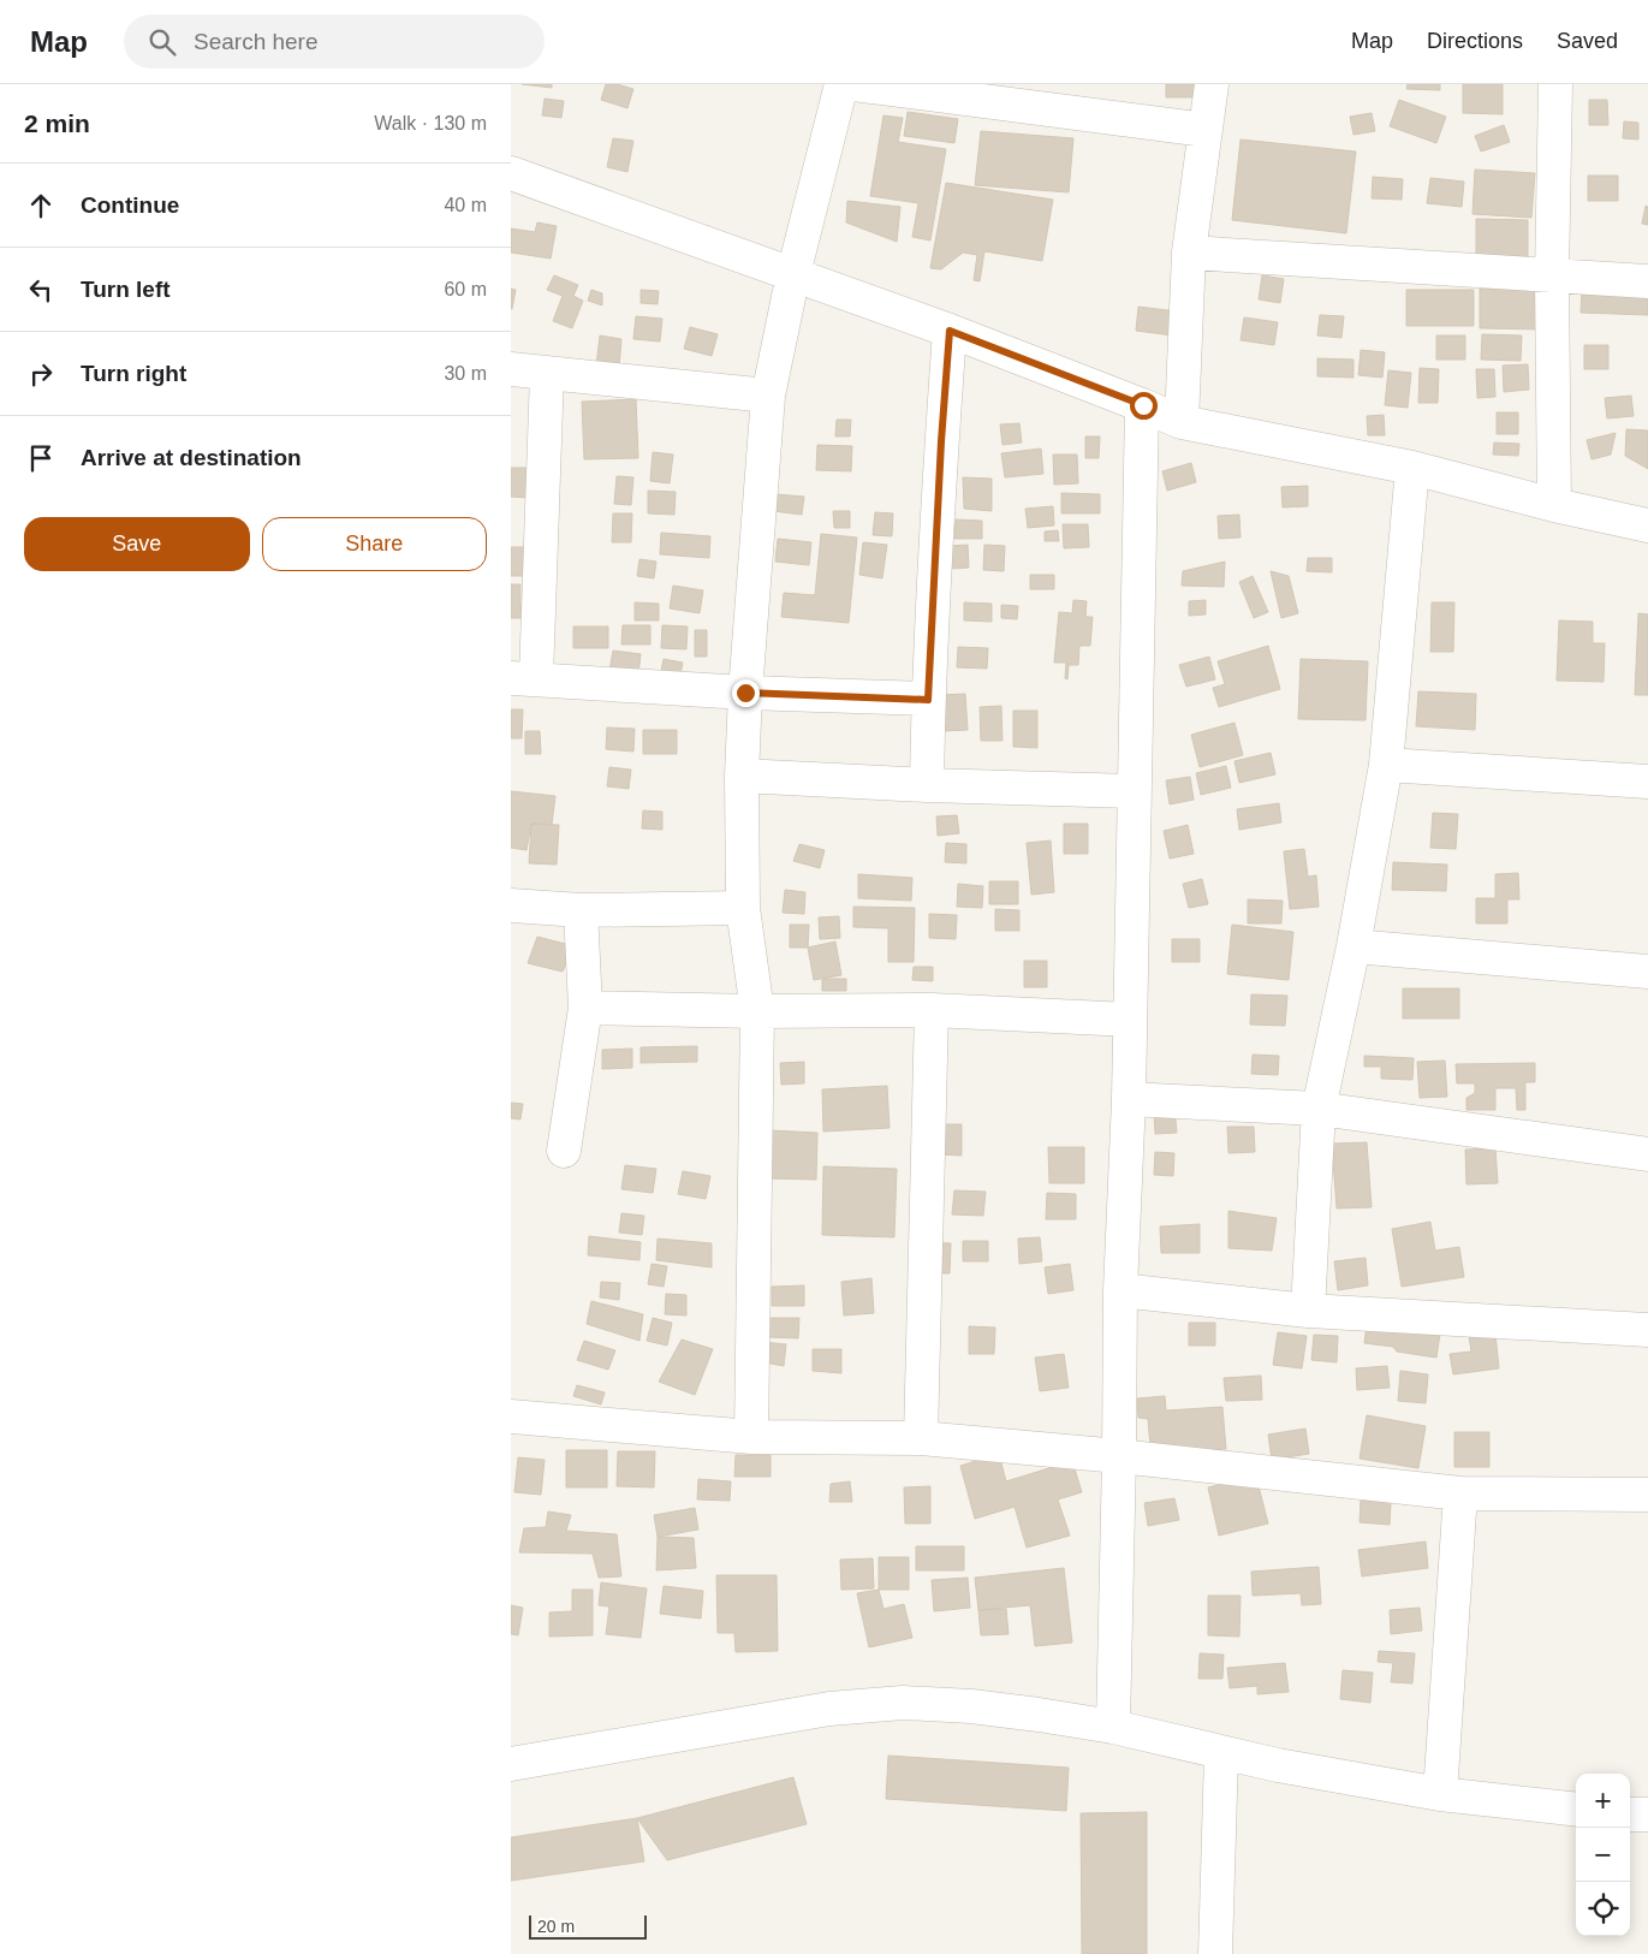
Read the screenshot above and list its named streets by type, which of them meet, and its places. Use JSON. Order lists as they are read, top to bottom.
{
  "scale_bar": "20 m",
  "page": {
    "header": "Map",
    "search": "Search here",
    "nav": ["Map", "Directions", "Saved"],
    "heading": ["2 min", "Walk · 130 m"],
    "list": [
      ["Continue", "40 m"],
      ["Turn left", "60 m"],
      ["Turn right", "30 m"],
      "Arrive at destination"
    ],
    "buttons": ["Save", "Share"],
    "map_buttons": ["+", "−"],
    "scale": "20 m"
  }
}
